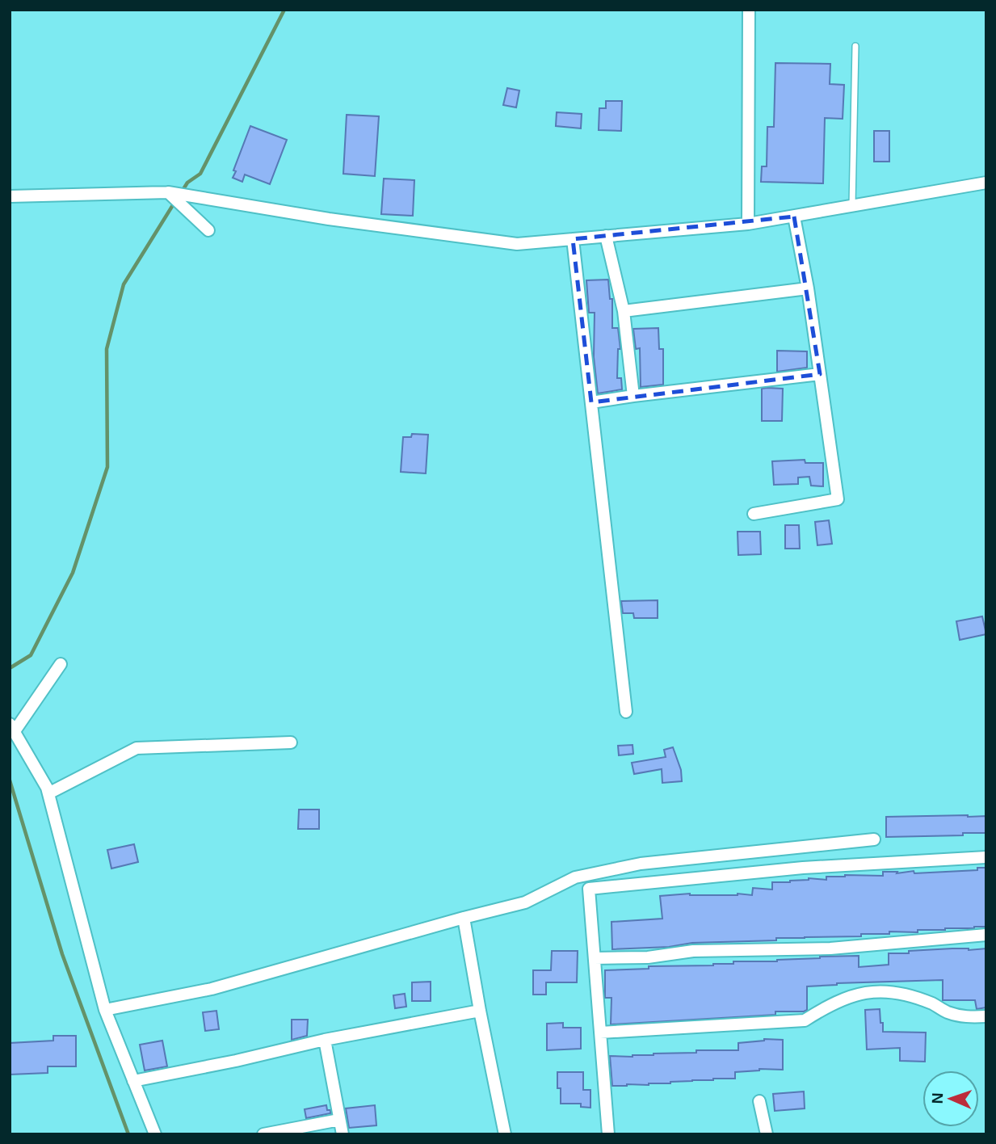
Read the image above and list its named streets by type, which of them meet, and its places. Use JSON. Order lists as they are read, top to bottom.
{
  "north": "left"
}
